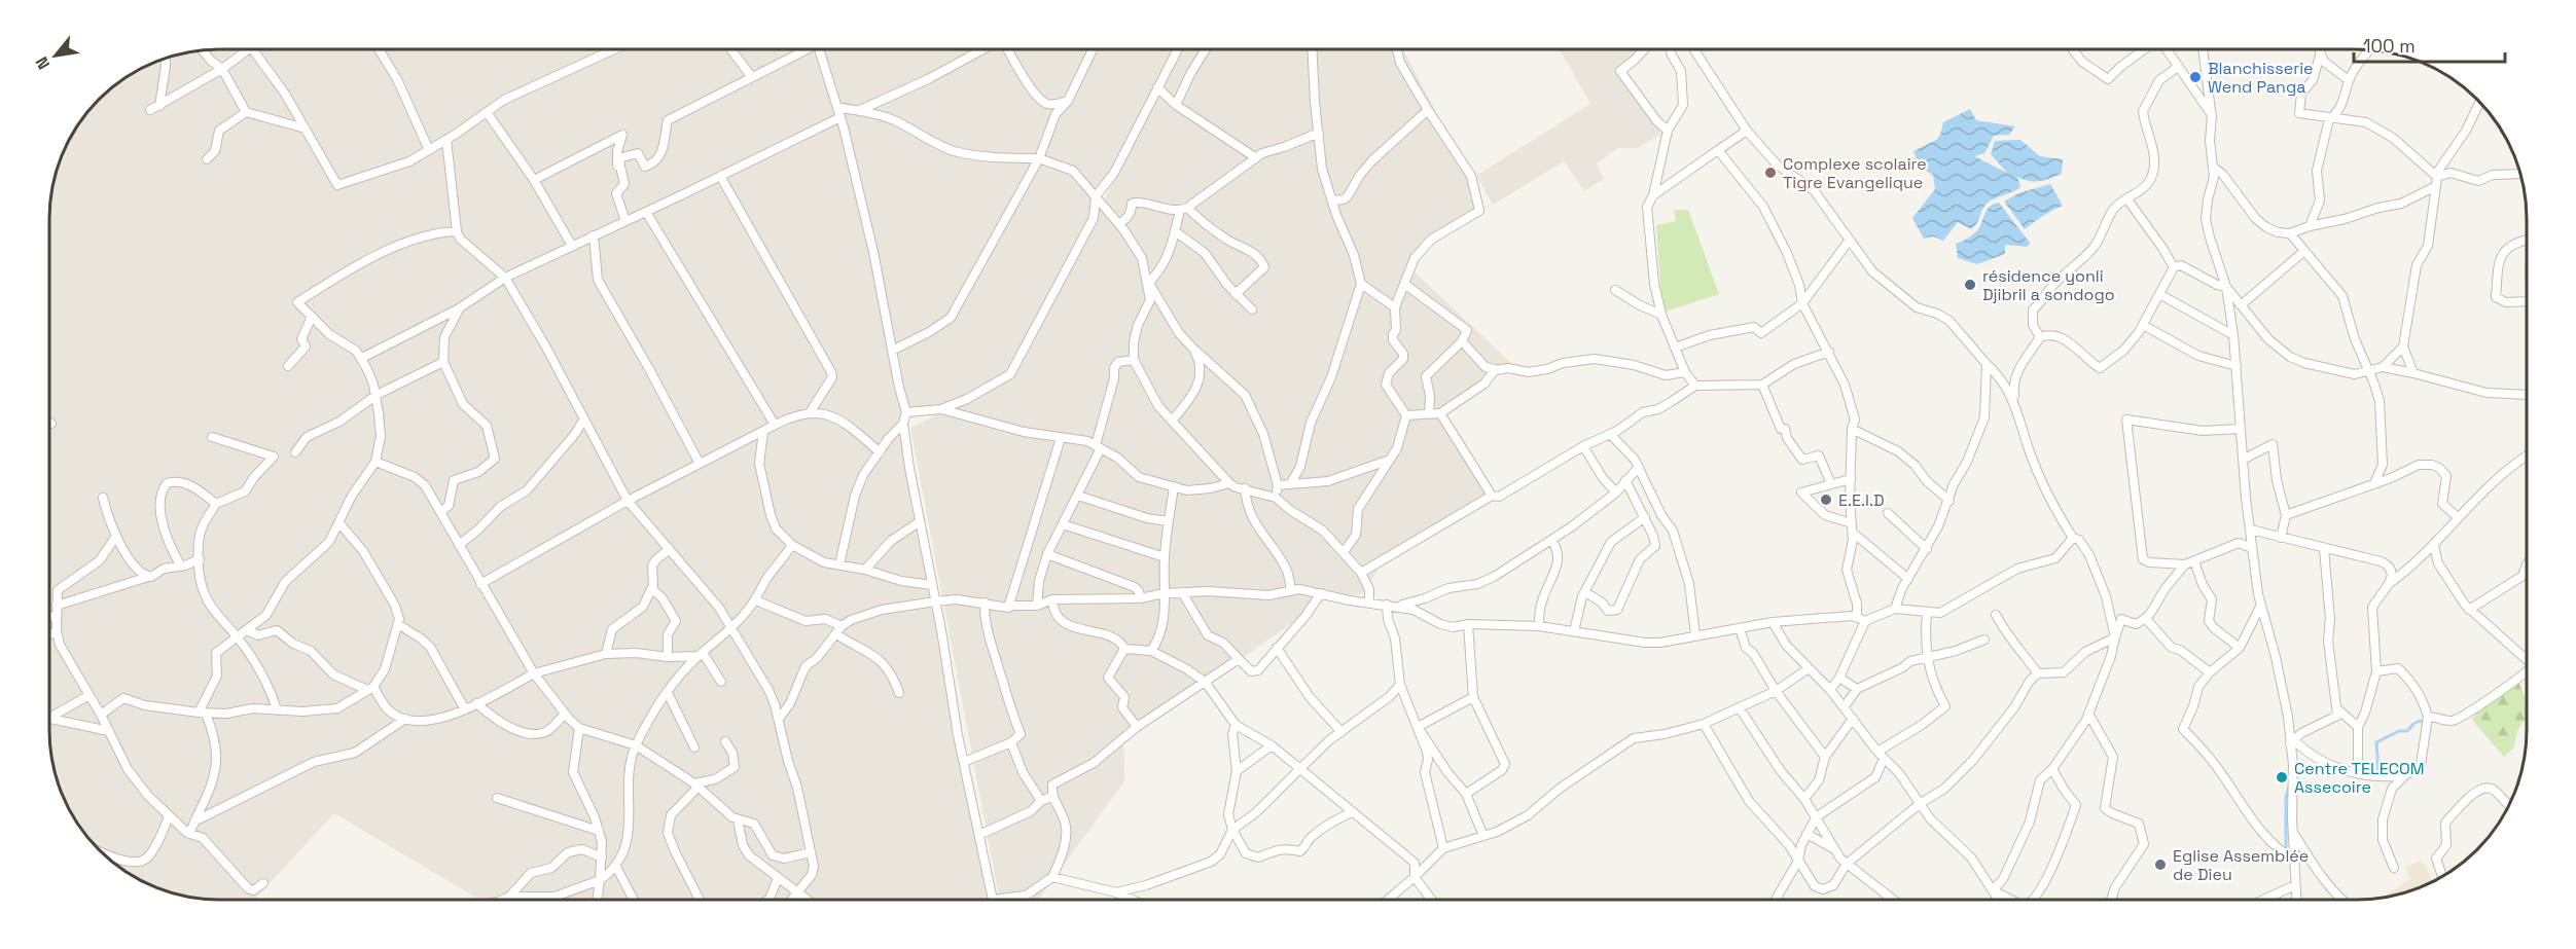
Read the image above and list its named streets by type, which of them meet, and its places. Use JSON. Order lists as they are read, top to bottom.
{
  "places": [
    "Blanchisserie Wend Panga",
    "Complexe scolaire Tigre Evangelique",
    "résidence yonli Djibril a sondogo",
    "E.E.I.D",
    "Centre TELECOM Assecoire",
    "Eglise Assemblée de Dieu"
  ],
  "scale_bar": "100 m",
  "north": "bottom left"
}
